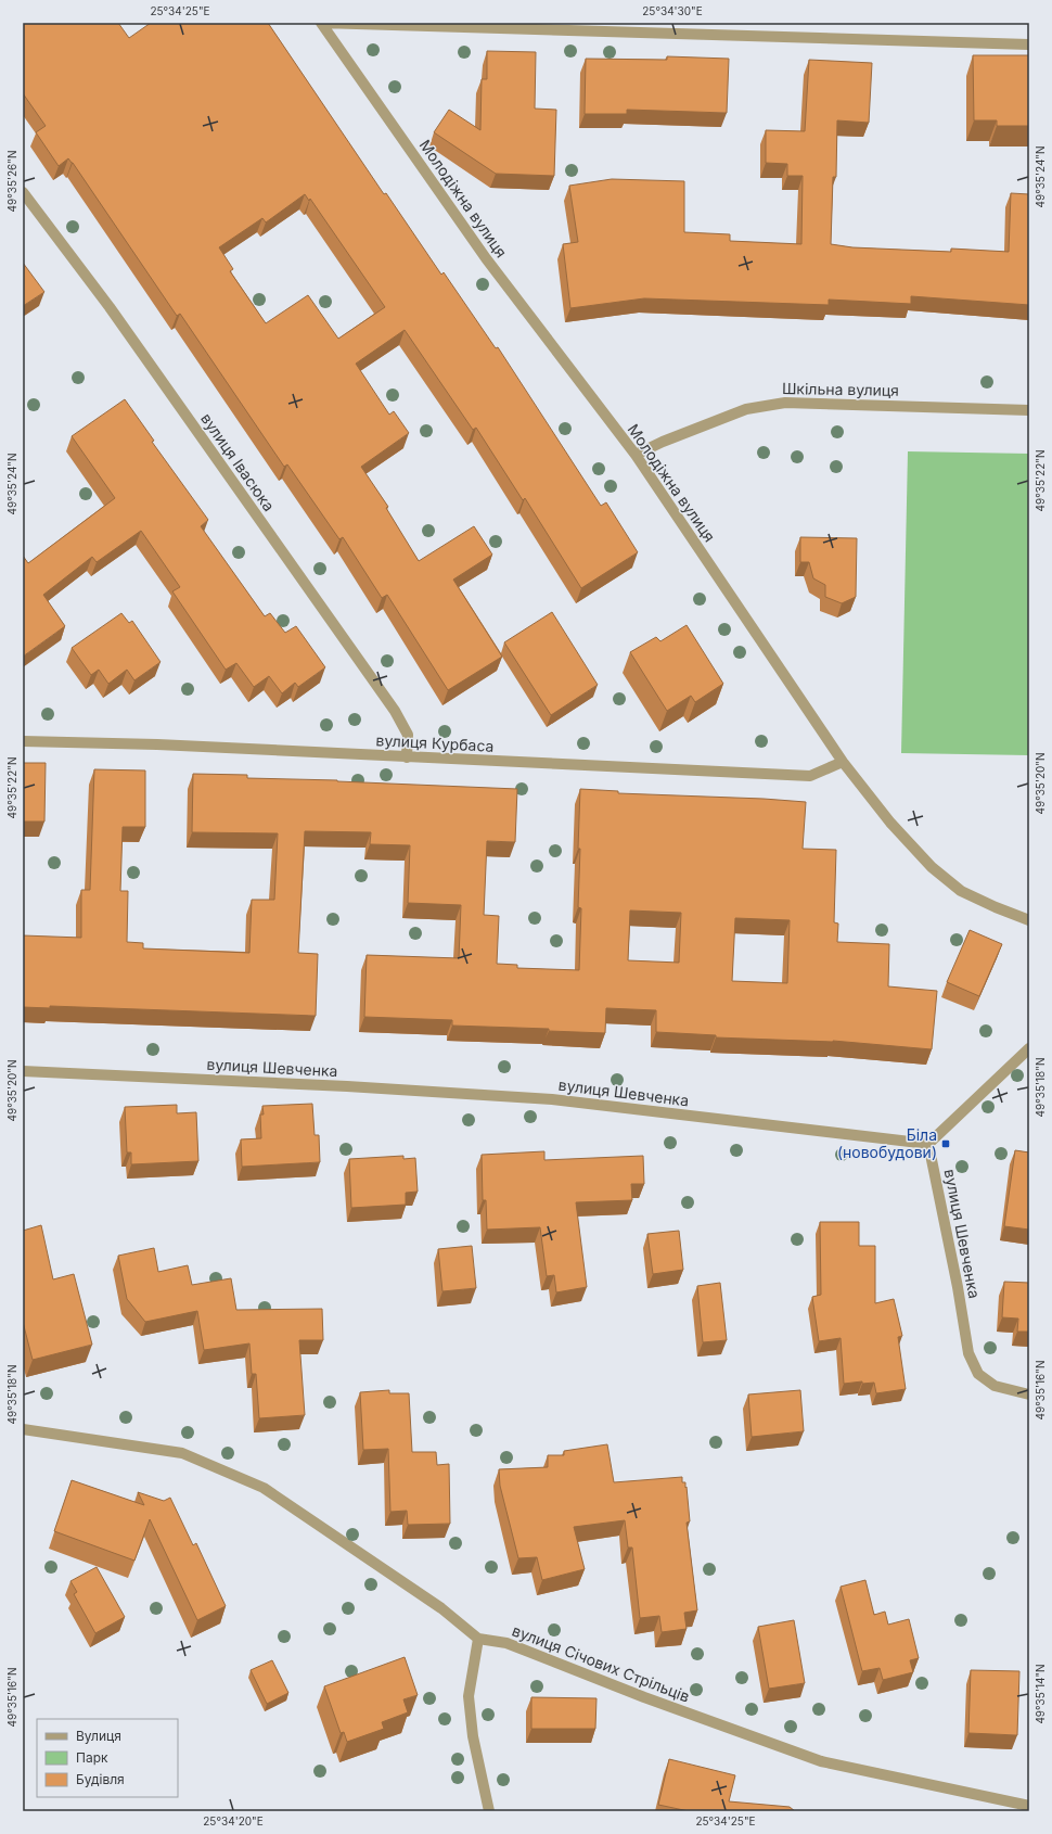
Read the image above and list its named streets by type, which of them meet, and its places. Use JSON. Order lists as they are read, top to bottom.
{
  "streets": {
    "street": [
      "Молодіжна вулиця",
      "Шкільна вулиця",
      "вулиця Івасюка",
      "вулиця Курбаса",
      "вулиця Шевченка",
      "вулиця Січових Стрільців"
    ]
  },
  "crossings": [
    ["Молодіжна вулиця", "Шкільна вулиця"],
    ["Молодіжна вулиця", "вулиця Курбаса"],
    ["вулиця Івасюка", "вулиця Курбаса"]
  ],
  "places": {
    "transit": ["Біла (новобудови)"]
  },
  "legend": ["Вулиця", "Парк", "Будівля"],
  "coordinates": [
    "25°34'25\"E",
    "25°34'30\"E",
    "49°35'24\"N",
    "49°35'26\"N",
    "49°35'22\"N",
    "49°35'20\"N",
    "49°35'18\"N",
    "49°35'16\"N",
    "49°35'14\"N",
    "25°34'20\"E"
  ]
}
